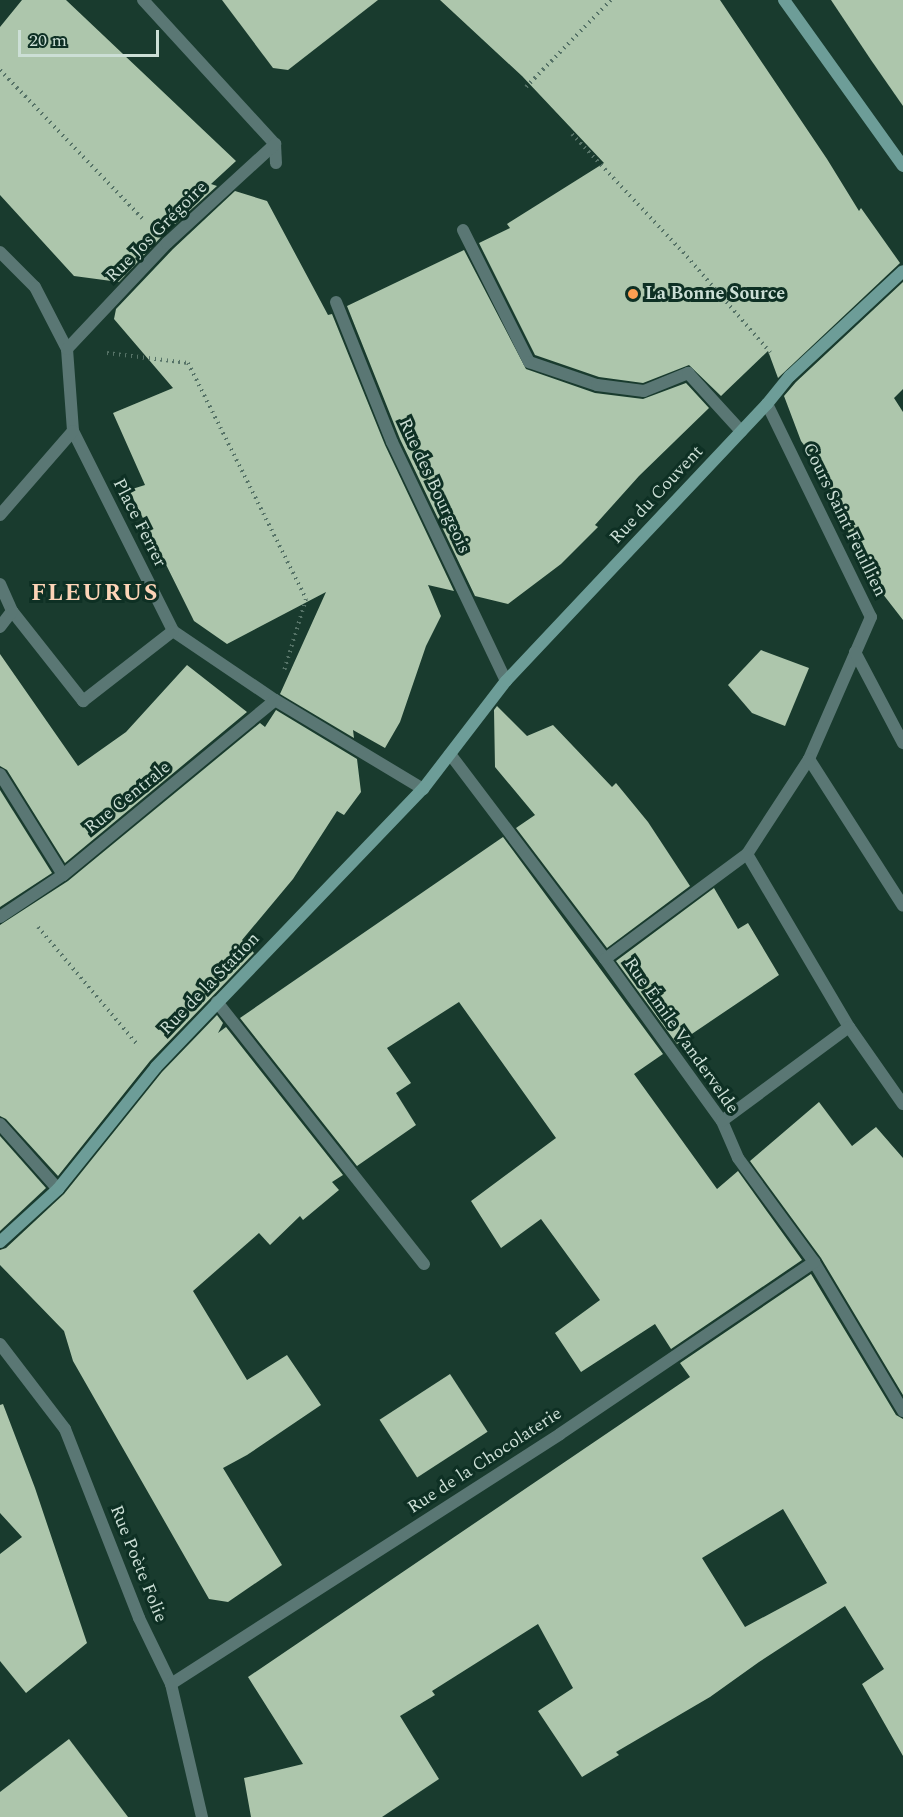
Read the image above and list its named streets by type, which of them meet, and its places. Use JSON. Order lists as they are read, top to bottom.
{
  "streets": {
    "main road": ["Rue du Couvent", "Rue de la Station"],
    "street": [
      "Rue Jos Grégoire",
      "Rue des Bourgeois",
      "Cours Saint Feuillien",
      "Place Ferrer",
      "Rue Centrale",
      "Rue Émile Vandervelde",
      "Rue de la Chocolaterie",
      "Rue Poète Folie"
    ]
  },
  "crossings": [
    ["Rue Jos Grégoire", "Place Ferrer"],
    ["Rue des Bourgeois", "Rue du Couvent"],
    ["Rue du Couvent", "Cours Saint Feuillien"],
    ["Rue du Couvent", "Rue de la Station"],
    ["Rue du Couvent", "Rue Émile Vandervelde"],
    ["Cours Saint Feuillien", "Rue Émile Vandervelde"],
    ["Place Ferrer", "Rue Centrale"],
    ["Place Ferrer", "Rue de la Station"],
    ["Rue de la Station", "Rue Émile Vandervelde"],
    ["Rue Émile Vandervelde", "Rue de la Chocolaterie"],
    ["Rue de la Chocolaterie", "Rue Poète Folie"]
  ],
  "districts": ["FLEURUS"],
  "places": ["La Bonne Source"],
  "scale_bar": "20 m"
}
